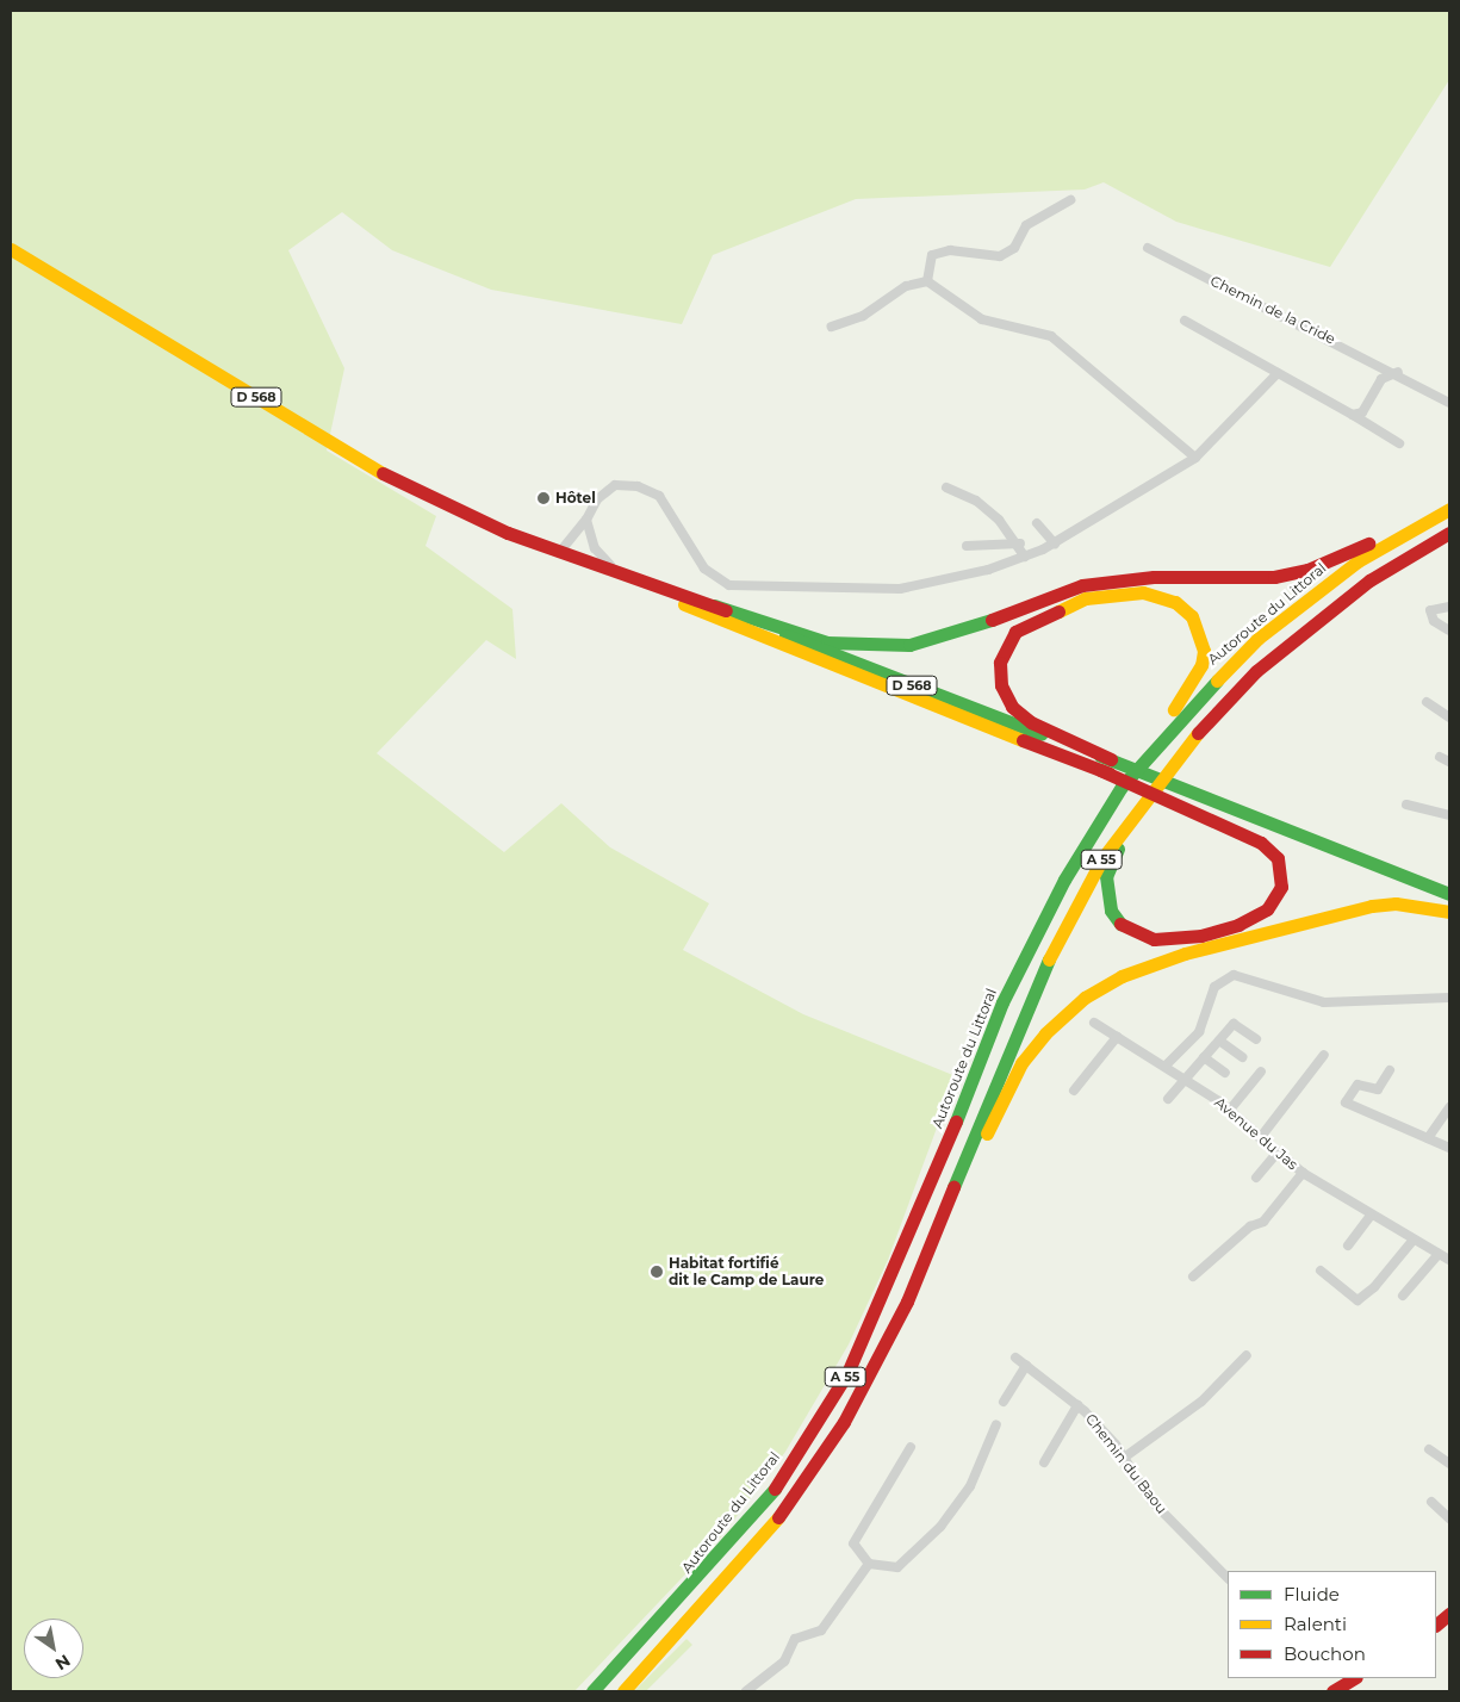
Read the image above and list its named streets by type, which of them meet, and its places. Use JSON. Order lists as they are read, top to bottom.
{
  "streets": {
    "main road": ["D 568", "Autoroute du Littoral", "A 55"],
    "street": ["Chemin de la Cride", "Avenue du Jas", "Chemin du Baou"]
  },
  "places": ["Hôtel", "Habitat fortifié dit le Camp de Laure"],
  "legend": ["Fluide", "Ralenti", "Bouchon"],
  "north": "bottom right"
}
